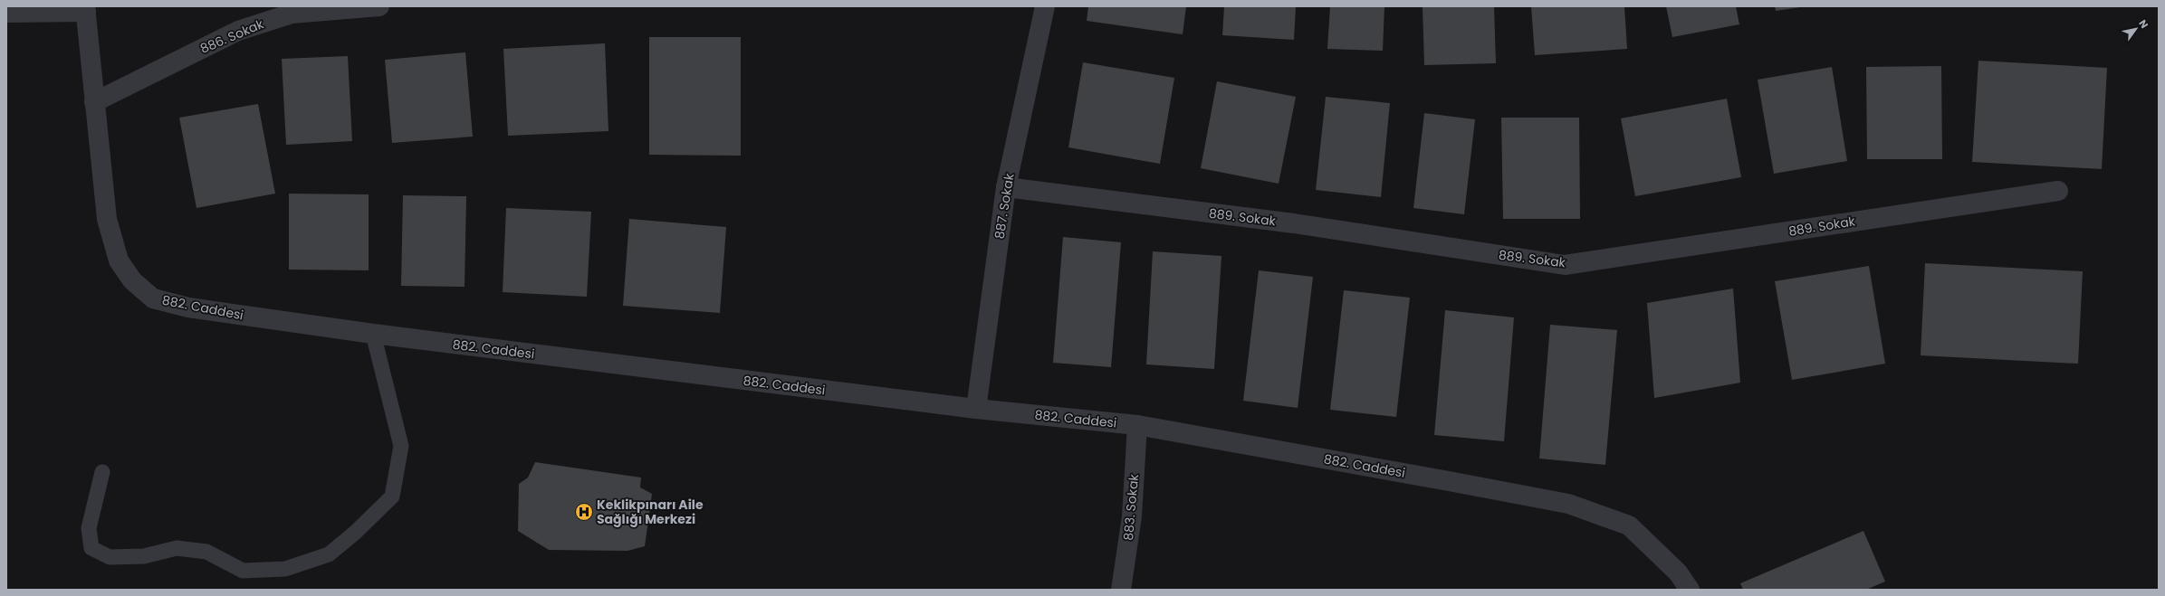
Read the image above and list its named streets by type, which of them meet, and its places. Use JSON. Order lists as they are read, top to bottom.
{
  "streets": {
    "street": [
      "886. Sokak",
      "887. Sokak",
      "889. Sokak",
      "882. Caddesi",
      "883. Sokak"
    ]
  },
  "crossings": [
    ["886. Sokak", "882. Caddesi"],
    ["887. Sokak", "889. Sokak"],
    ["887. Sokak", "882. Caddesi"],
    ["882. Caddesi", "883. Sokak"]
  ],
  "places": {
    "hospital": ["Keklikpınarı Aile Sağlığı Merkezi"]
  },
  "north": "top right"
}
